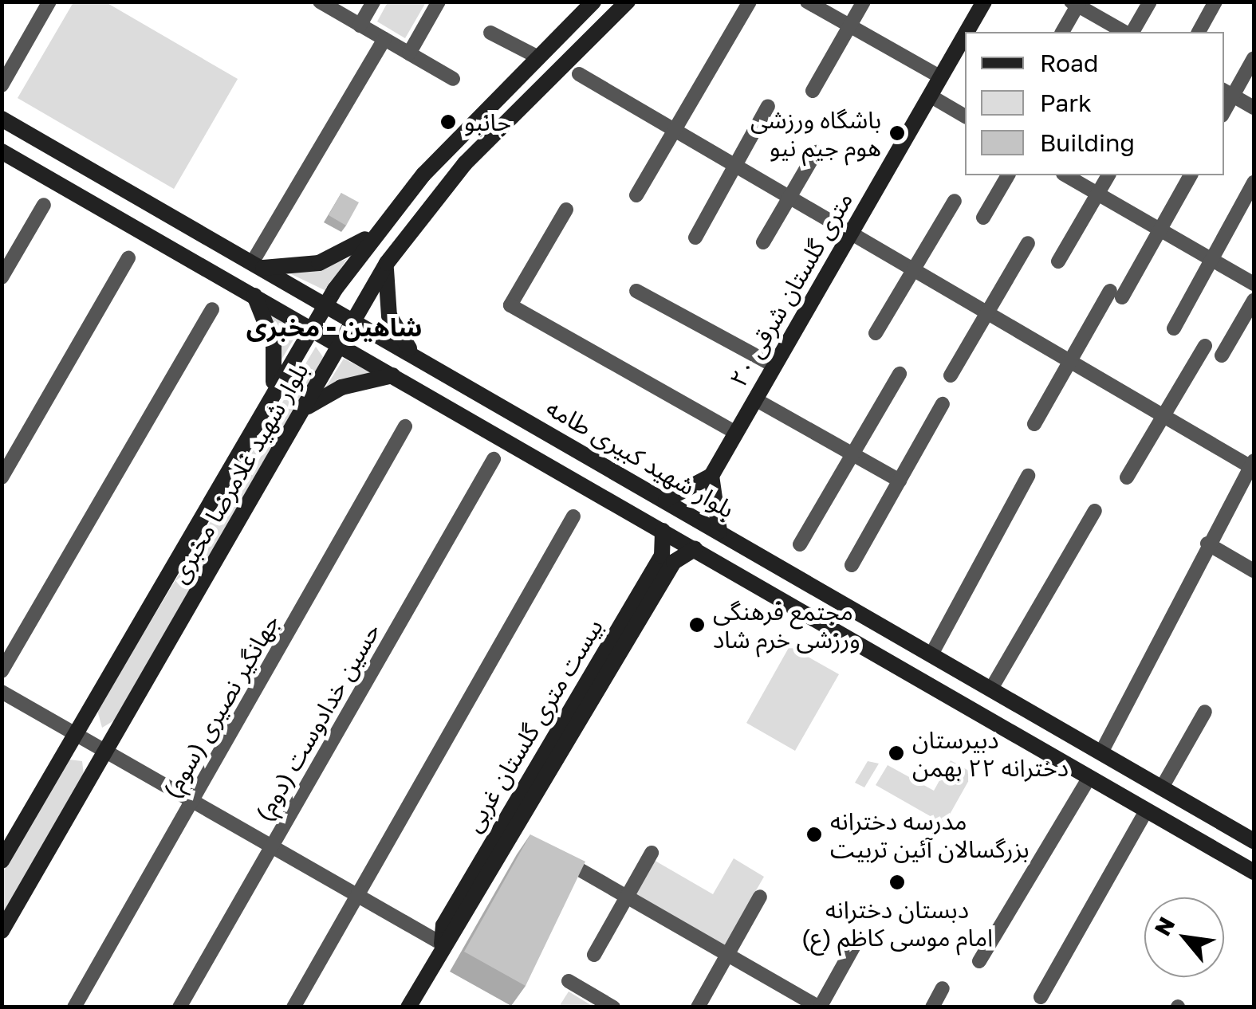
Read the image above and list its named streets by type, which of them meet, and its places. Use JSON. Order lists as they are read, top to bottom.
{
  "streets": {
    "main road": [
      "۲۰ متری گلستان شرقی",
      "بلوار شهید کبیری طامه",
      "بلوار شهید غلامرضا مخبری",
      "بیست متری گلستان غربی"
    ],
    "street": ["جهانگیر نصیری (سوم)", "حسین خدادوست (دوم)"]
  },
  "crossings": [
    ["بلوار شهید کبیری طامه", "بلوار شهید غلامرضا مخبری"]
  ],
  "districts": ["شاهین - مخبری"],
  "places": [
    "جانبو",
    "باشگاه ورزشی هوم جیم نیو",
    "مجتمع فرهنگی ورزشی خرم شاد",
    "دبیرستان دخترانه ۲۲ بهمن",
    "مدرسه دخترانه بزرگسالان آئین تربیت",
    "دبستان دخترانه امام موسی کاظم (ع)"
  ],
  "legend": ["Road", "Park", "Building"],
  "north": "top left"
}
